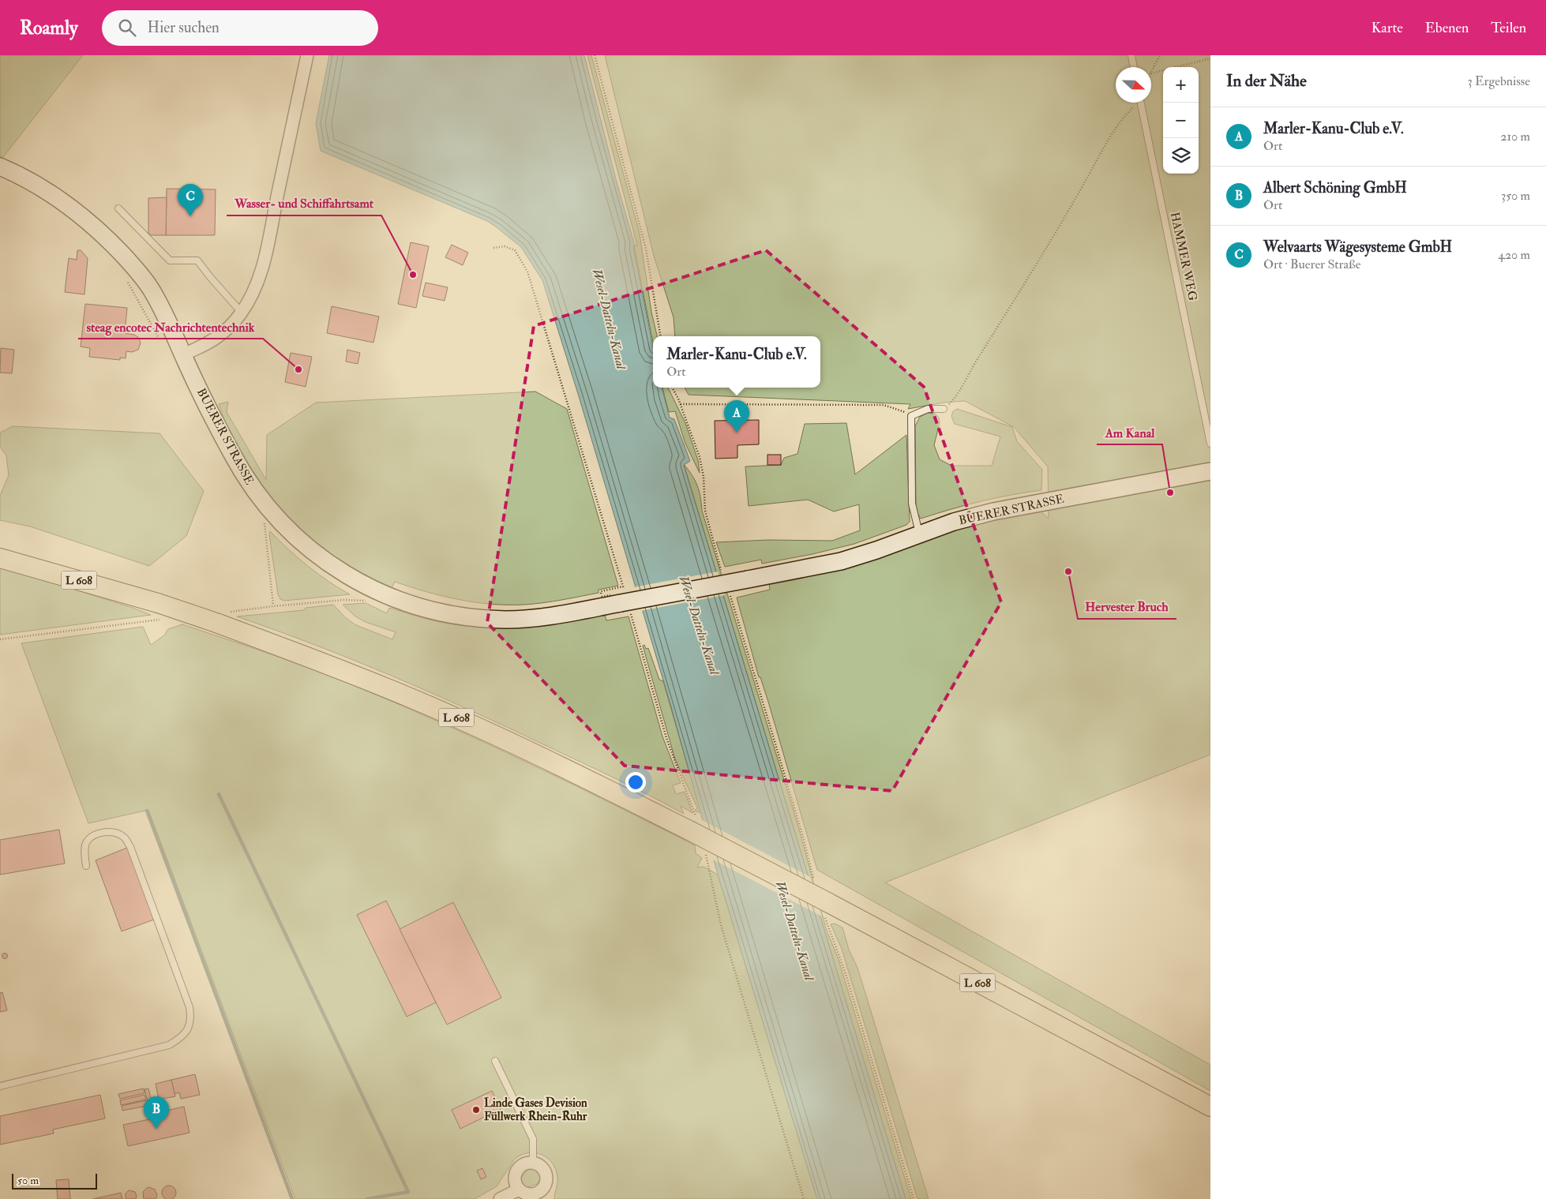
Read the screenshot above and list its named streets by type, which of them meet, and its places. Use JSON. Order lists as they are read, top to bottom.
{
  "streets": {
    "main road": ["L 608"],
    "street": ["BUERER STRASSE"],
    "lane": ["HAMMER WEG"]
  },
  "water": ["Wesel-Datteln-Kanal"],
  "places": [
    "Wasser- und Schiffahrtsamt",
    "steag encotec Nachrichtentechnik",
    "Am Kanal",
    "Hervester Bruch",
    "Linde Gases Devision Füllwerk Rhein-Ruhr"
  ],
  "scale_bar": "50 m",
  "north": "right",
  "page": {
    "header": "Roamly",
    "search": "Hier suchen",
    "nav": ["Karte", "Ebenen", "Teilen"],
    "heading": ["In der Nähe", "3 Ergebnisse"],
    "map_buttons": ["+", "−"],
    "list": [
      {
        "mark": "A",
        "name": "Marler-Kanu-Club e.V.",
        "note": "Ort",
        "value": "210 m"
      },
      {
        "mark": "B",
        "name": "Albert Schöning GmbH",
        "note": "Ort",
        "value": "350 m"
      },
      {
        "mark": "C",
        "name": "Welvaarts Wägesysteme GmbH",
        "note": "Ort · Buerer Straße",
        "value": "420 m"
      }
    ],
    "pins": ["C", "A", "B"],
    "popup": ["Marler-Kanu-Club e.V.", "Ort"],
    "scale": "50 m"
  }
}
